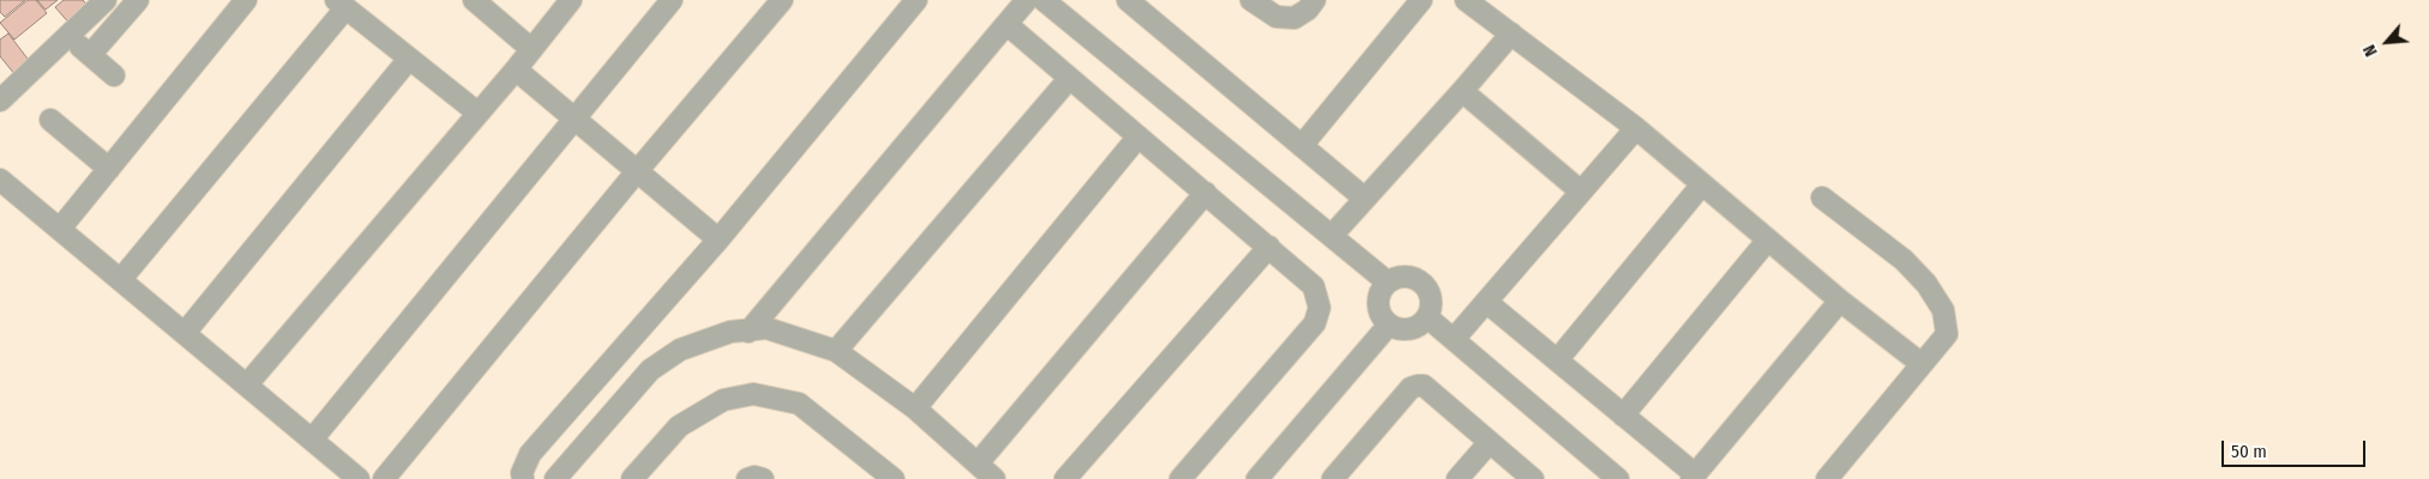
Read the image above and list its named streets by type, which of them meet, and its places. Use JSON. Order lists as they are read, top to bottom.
{
  "scale_bar": "50 m",
  "north": "bottom left"
}
